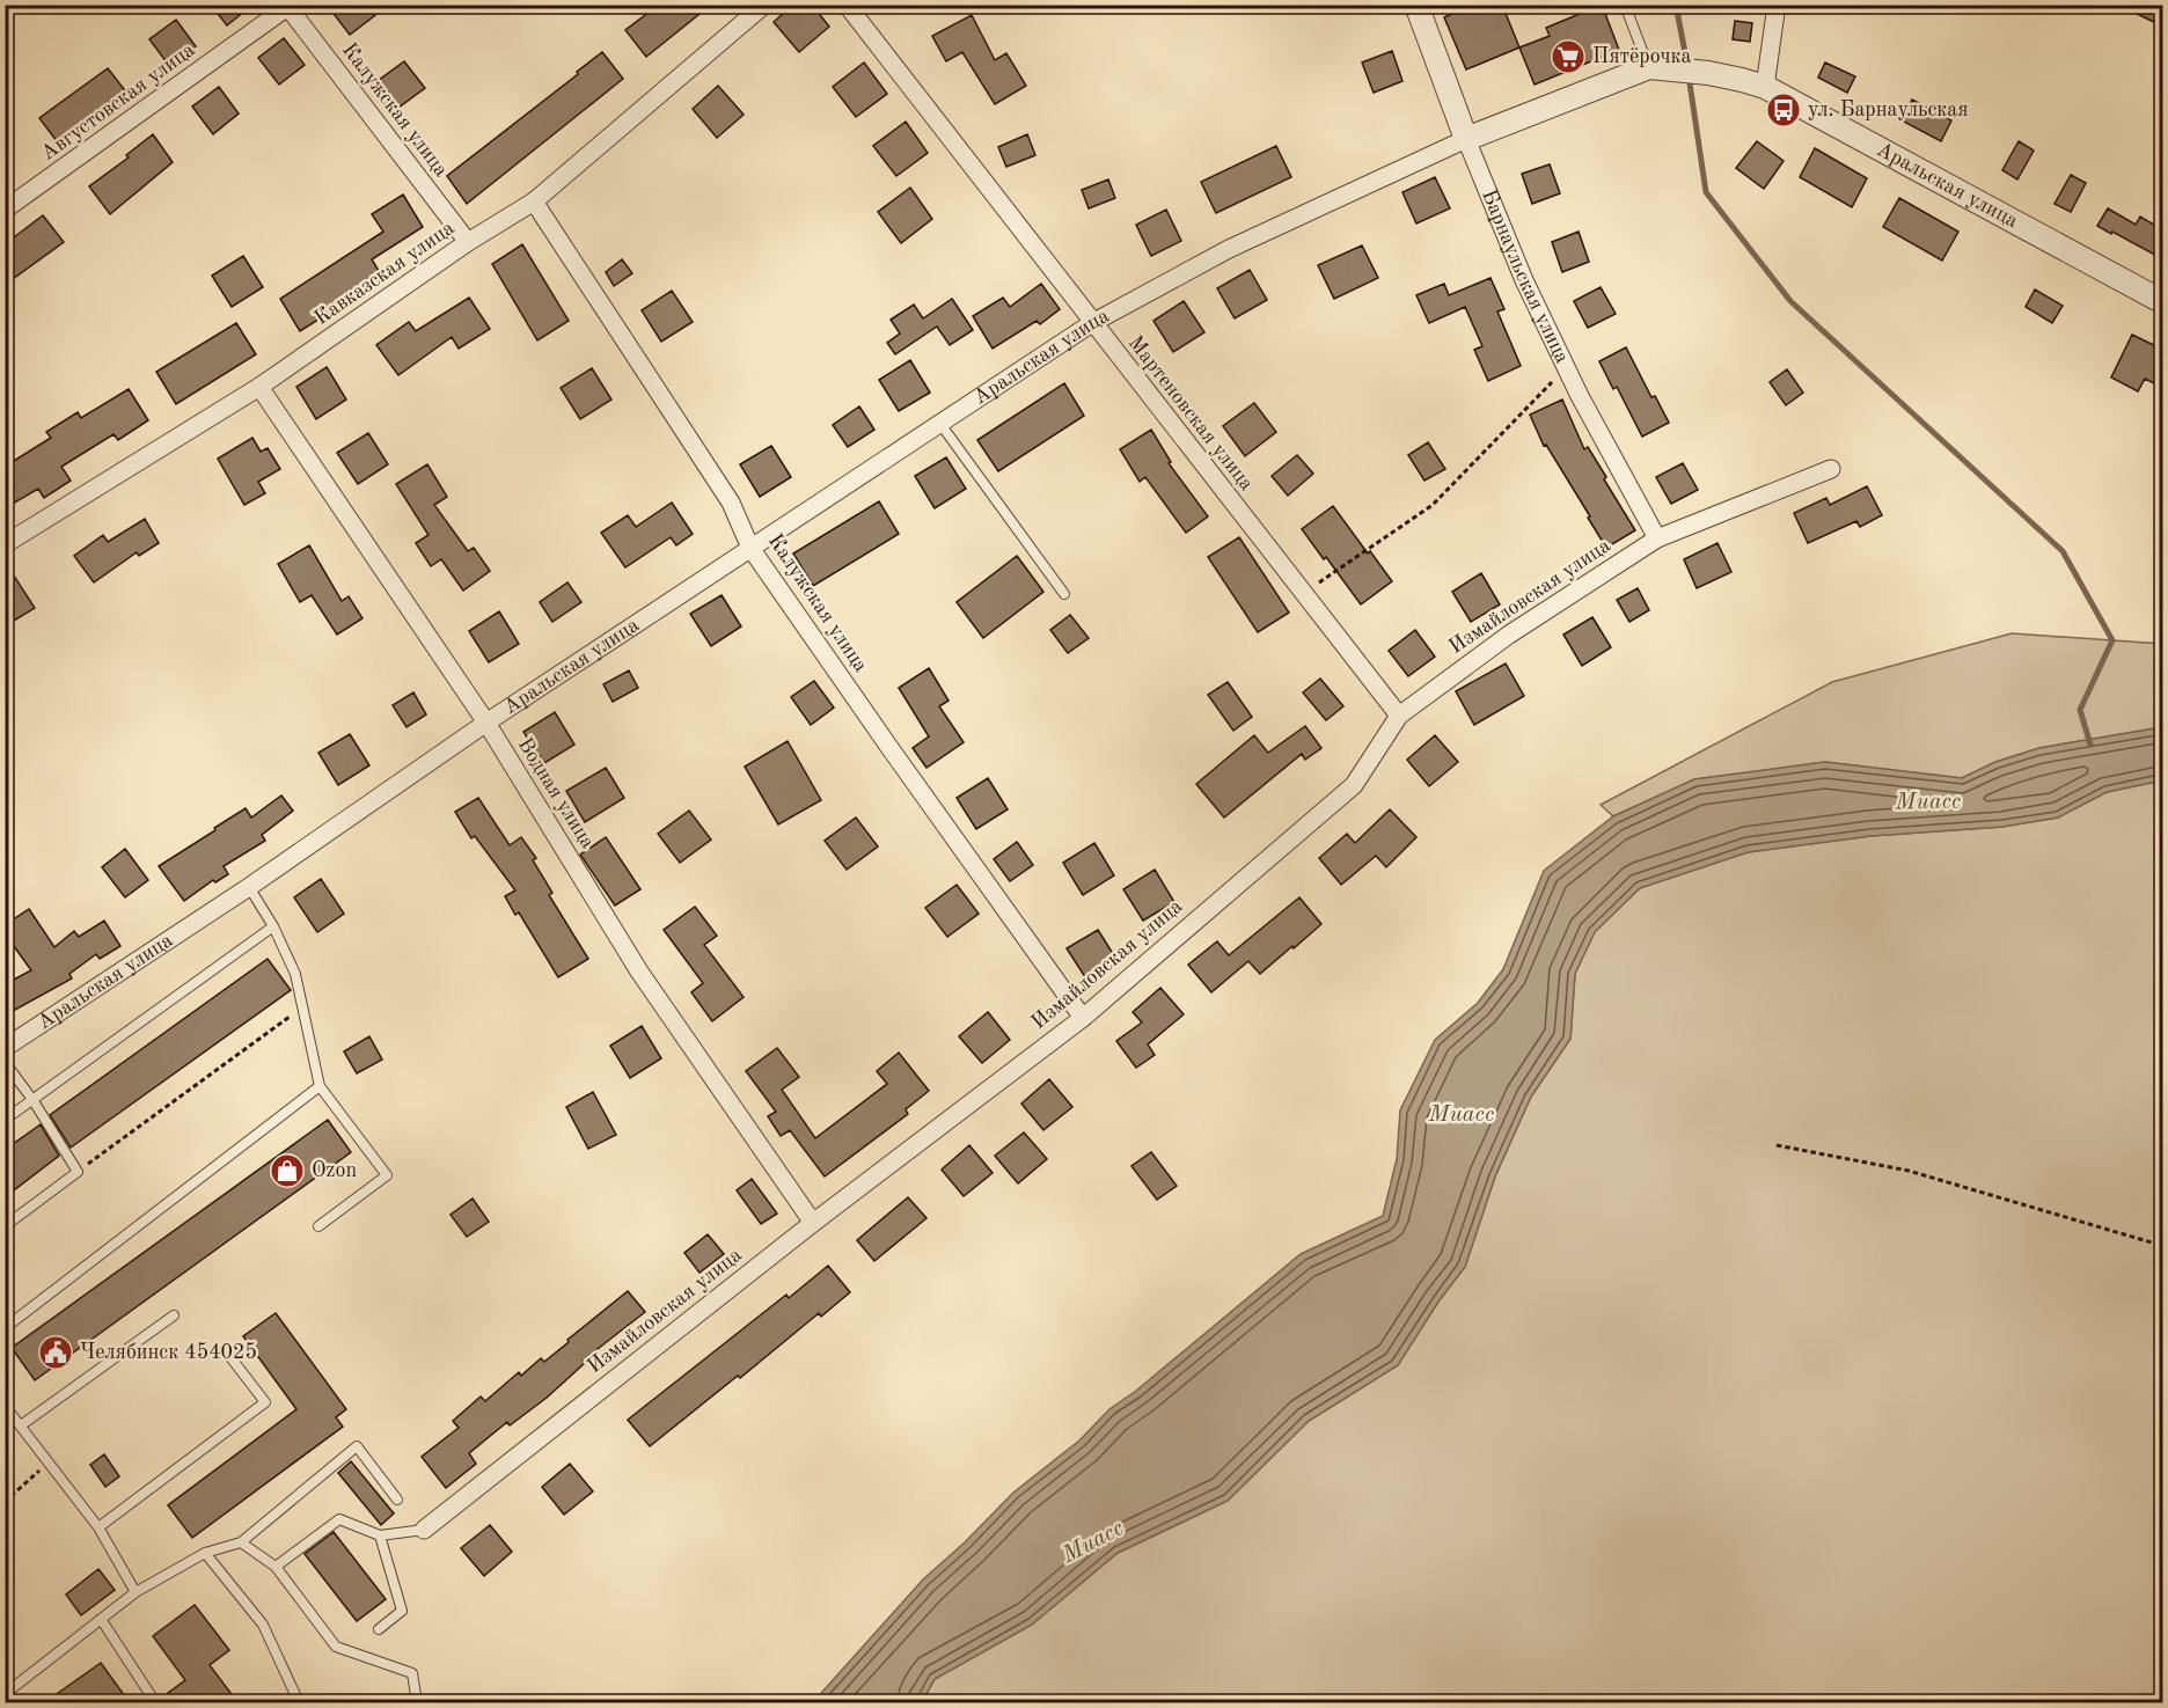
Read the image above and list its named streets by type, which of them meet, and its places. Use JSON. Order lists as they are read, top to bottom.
{
  "streets": {
    "street": [
      "Августовская улица",
      "Калужская улица",
      "Аральская улица",
      "Кавказская улица",
      "Барнаульская улица",
      "Мартеновская улица",
      "Измайловская улица",
      "Водная улица"
    ]
  },
  "crossings": [
    ["Августовская улица", "Калужская улица"],
    ["Калужская улица", "Аральская улица"],
    ["Калужская улица", "Кавказская улица"],
    ["Калужская улица", "Измайловская улица"],
    ["Аральская улица", "Барнаульская улица"],
    ["Аральская улица", "Мартеновская улица"],
    ["Аральская улица", "Водная улица"],
    ["Кавказская улица", "Водная улица"],
    ["Барнаульская улица", "Измайловская улица"],
    ["Мартеновская улица", "Измайловская улица"],
    ["Измайловская улица", "Водная улица"]
  ],
  "water": ["Миасс"],
  "places": {
    "supermarket": ["Пятёрочка"],
    "bus stop": ["ул. Барнаульская"],
    "shop": ["Ozon"],
    "public building": ["Челябинск 454025"]
  }
}
